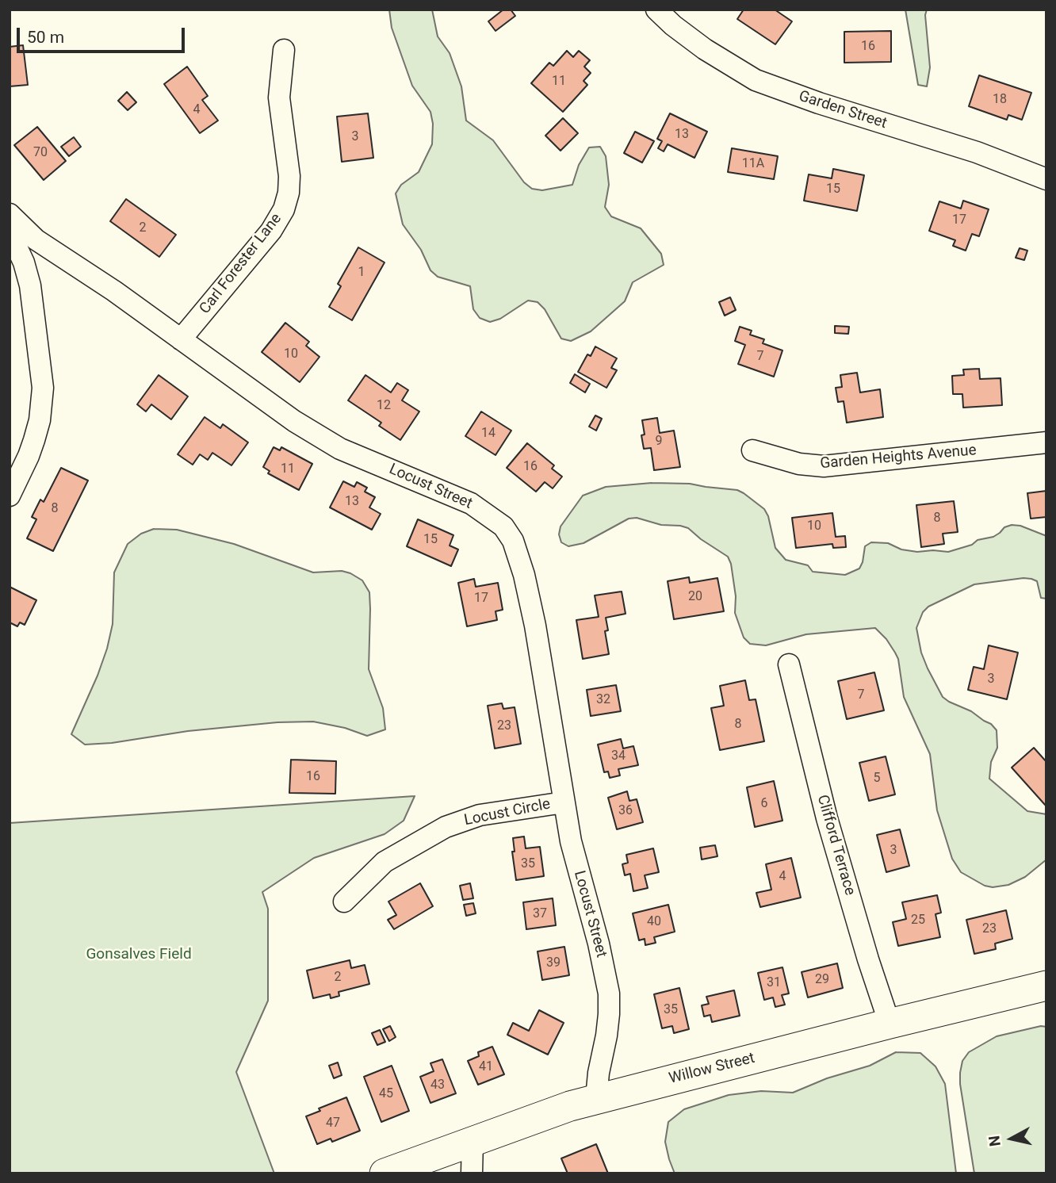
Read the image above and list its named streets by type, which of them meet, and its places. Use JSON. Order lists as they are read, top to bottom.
{
  "streets": {
    "street": [
      "Garden Street",
      "Carl Forester Lane",
      "Garden Heights Avenue",
      "Locust Street",
      "Locust Circle",
      "Clifford Terrace",
      "Willow Street"
    ]
  },
  "crossings": [
    ["Carl Forester Lane", "Locust Street"],
    ["Locust Street", "Locust Circle"],
    ["Locust Street", "Willow Street"],
    ["Clifford Terrace", "Willow Street"]
  ],
  "parks": ["Gonsalves Field"],
  "house_numbers": [
    "16",
    "11",
    "18",
    "4",
    "13",
    "3",
    "70",
    "11A",
    "15",
    "17",
    "2",
    "1",
    "10",
    "7",
    "12",
    "14",
    "9",
    "16",
    "11",
    "13",
    "8",
    "8",
    "10",
    "15",
    "20",
    "17",
    "3",
    "7",
    "32",
    "8",
    "23",
    "34",
    "16",
    "5",
    "6",
    "36",
    "3",
    "35",
    "4",
    "37",
    "25",
    "40",
    "23",
    "39",
    "2",
    "29",
    "31",
    "35",
    "41",
    "43",
    "45",
    "47"
  ],
  "scale_bar": "50 m",
  "north": "left"
}
